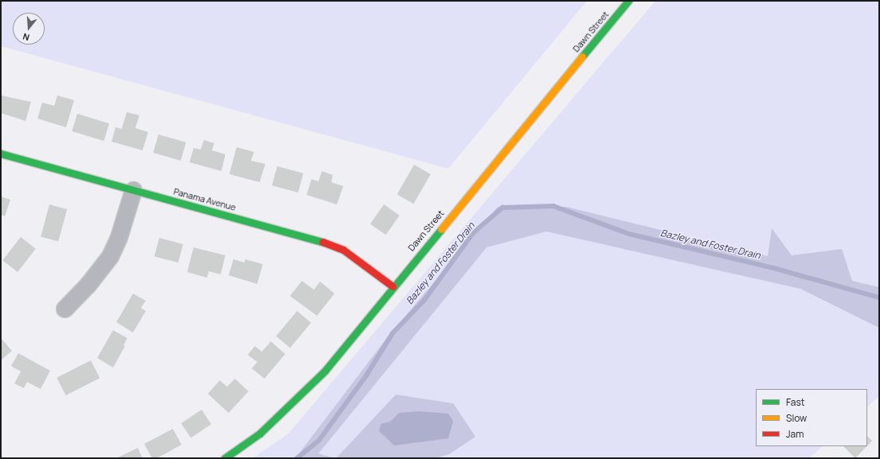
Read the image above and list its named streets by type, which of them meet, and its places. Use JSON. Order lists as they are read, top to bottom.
{
  "streets": {
    "street": ["Dawn Street", "Panama Avenue"]
  },
  "crossings": [
    ["Dawn Street", "Panama Avenue"]
  ],
  "water": ["Bazley and Foster Drain"],
  "legend": ["Fast", "Slow", "Jam"],
  "north": "bottom"
}
